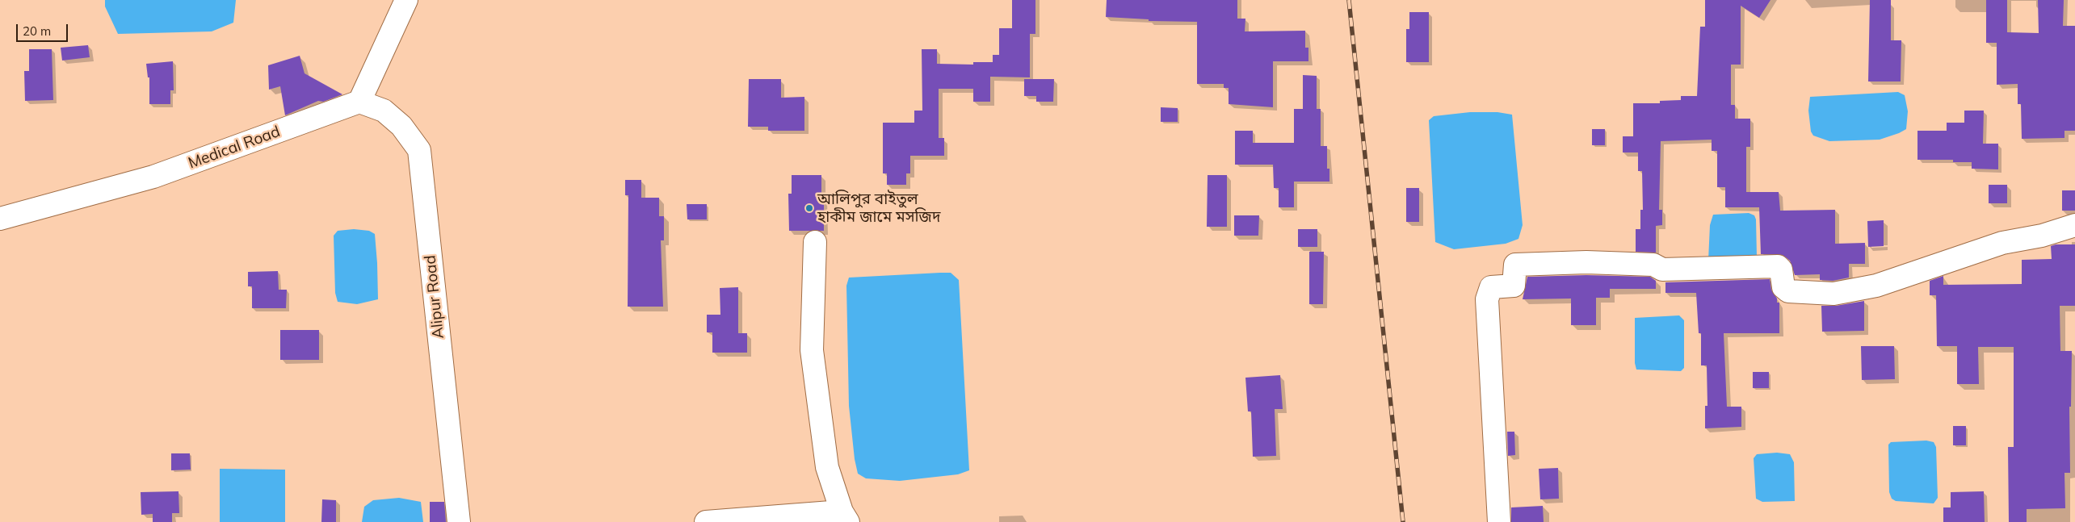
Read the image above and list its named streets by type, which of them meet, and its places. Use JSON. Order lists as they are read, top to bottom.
{
  "streets": {
    "street": ["Medical Road", "Alipur Road"]
  },
  "crossings": [
    ["Medical Road", "Alipur Road"]
  ],
  "places": ["আলিপুর বাইতুল হাকীম জামে মসজিদ"],
  "scale_bar": "20 m"
}
